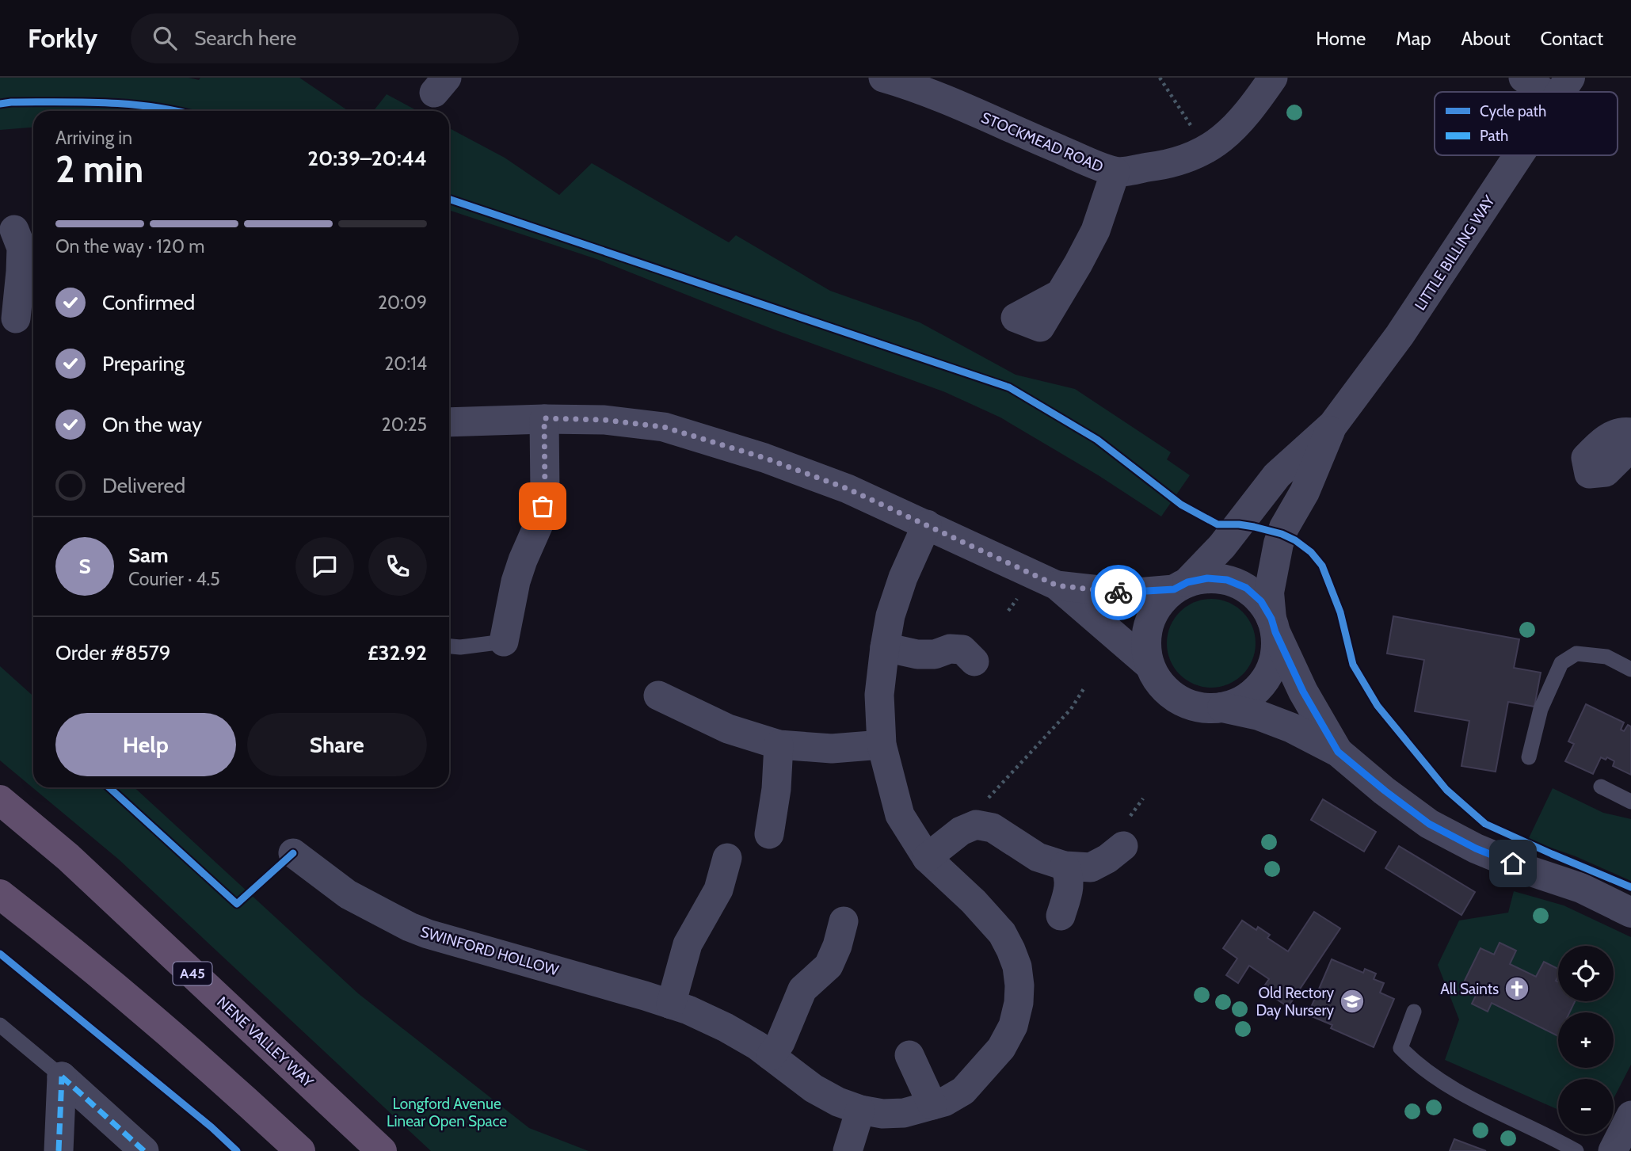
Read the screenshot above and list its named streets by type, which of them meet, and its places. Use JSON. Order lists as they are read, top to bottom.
{
  "streets": {
    "highway": ["A45", "NENE VALLEY WAY"],
    "street": ["STOCKMEAD ROAD", "LITTLE BILLING WAY", "SWINFORD HOLLOW"]
  },
  "parks": ["Longford Avenue Linear Open Space"],
  "places": {
    "church": ["All Saints"],
    "school or university": ["Old Rectory Day Nursery"]
  },
  "legend": ["Cycle path", "Path"],
  "page": {
    "header": "Forkly",
    "search": "Search here",
    "nav": [
      "Home",
      "Map",
      "About",
      "Contact"
    ],
    "heading": ["2 min", "Arriving in", "20:39–20:44"],
    "panel": [
      "Sam",
      "Courier · 4.5",
      "Order #8579",
      "£32.92"
    ],
    "bar": "On the way · 120 m",
    "list": [
      ["Confirmed", "20:09"],
      ["Preparing", "20:14"],
      ["On the way", "20:25"],
      "Delivered"
    ],
    "round": "S",
    "buttons": ["Help", "Share"],
    "map_buttons": ["+", "−"]
  }
}
